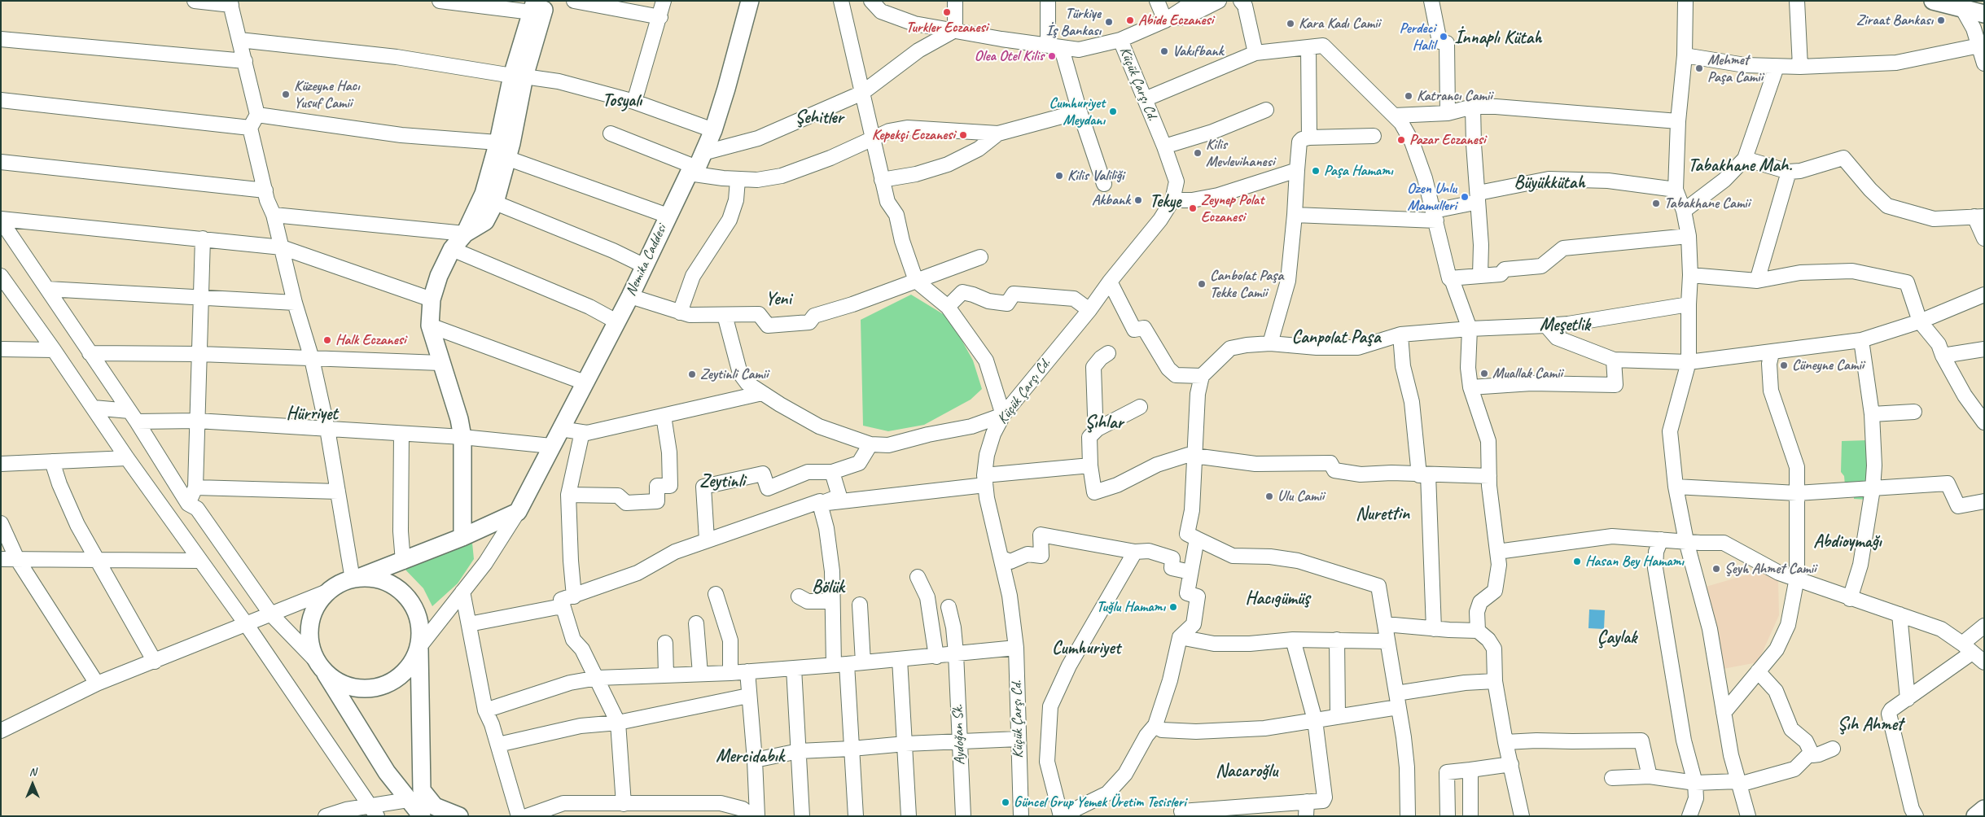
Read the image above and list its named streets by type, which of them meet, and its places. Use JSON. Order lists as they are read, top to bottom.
{
  "streets": {
    "main road": ["Nemika Caddesi"],
    "street": ["Küçük Çarşı Cd.", "Aydoğan Sk."]
  },
  "districts": [
    "İnnaplı Kütah",
    "Tosyalı",
    "Şehitler",
    "Tabakhane Mah.",
    "Büyükkütah",
    "Tekye",
    "Yeni",
    "Meşetlik",
    "Canpolat Paşa",
    "Hürriyet",
    "Şıhlar",
    "Zeytinli",
    "Nurettin",
    "Abdioymağı",
    "Bölük",
    "Hacıgümüş",
    "Çaylak",
    "Cumhuriyet",
    "Şıh Ahmet",
    "Mercidabık",
    "Nacaroğlu"
  ],
  "places": [
    "Turkler Eczanesi",
    "Abide Eczanesi",
    "Ziraat Bankası",
    "Türkiye İş Bankası",
    "Kara Kadı Camii",
    "Perdeci Halil",
    "Vakıfbank",
    "Olea Otel Kilis",
    "Mehmet Paşa Camii",
    "Küzeyne Hacı Yusuf Camii",
    "Katrancı Camii",
    "Cumhuriyet Meydanı",
    "Kepekçi Eczanesi",
    "Pazar Eczanesi",
    "Kilis Mevlevihanesi",
    "Paşa Hamamı",
    "Kilis Valiliği",
    "Ozen Unlu Mamulleri",
    "Akbank",
    "Tabakhane Camii",
    "Zeynep Polat Eczanesi",
    "Canbolat Paşa Tekke Camii",
    "Halk Eczanesi",
    "Cüneyne Camii",
    "Muallak Camii",
    "Zeytinli Camii",
    "Ulu Camii",
    "Hasan Bey Hamamı",
    "Şeyh Ahmet Camii",
    "Tuğlu Hamamı",
    "Güncel Grup Yemek Üretim Tesisleri"
  ],
  "north": "top"
}
